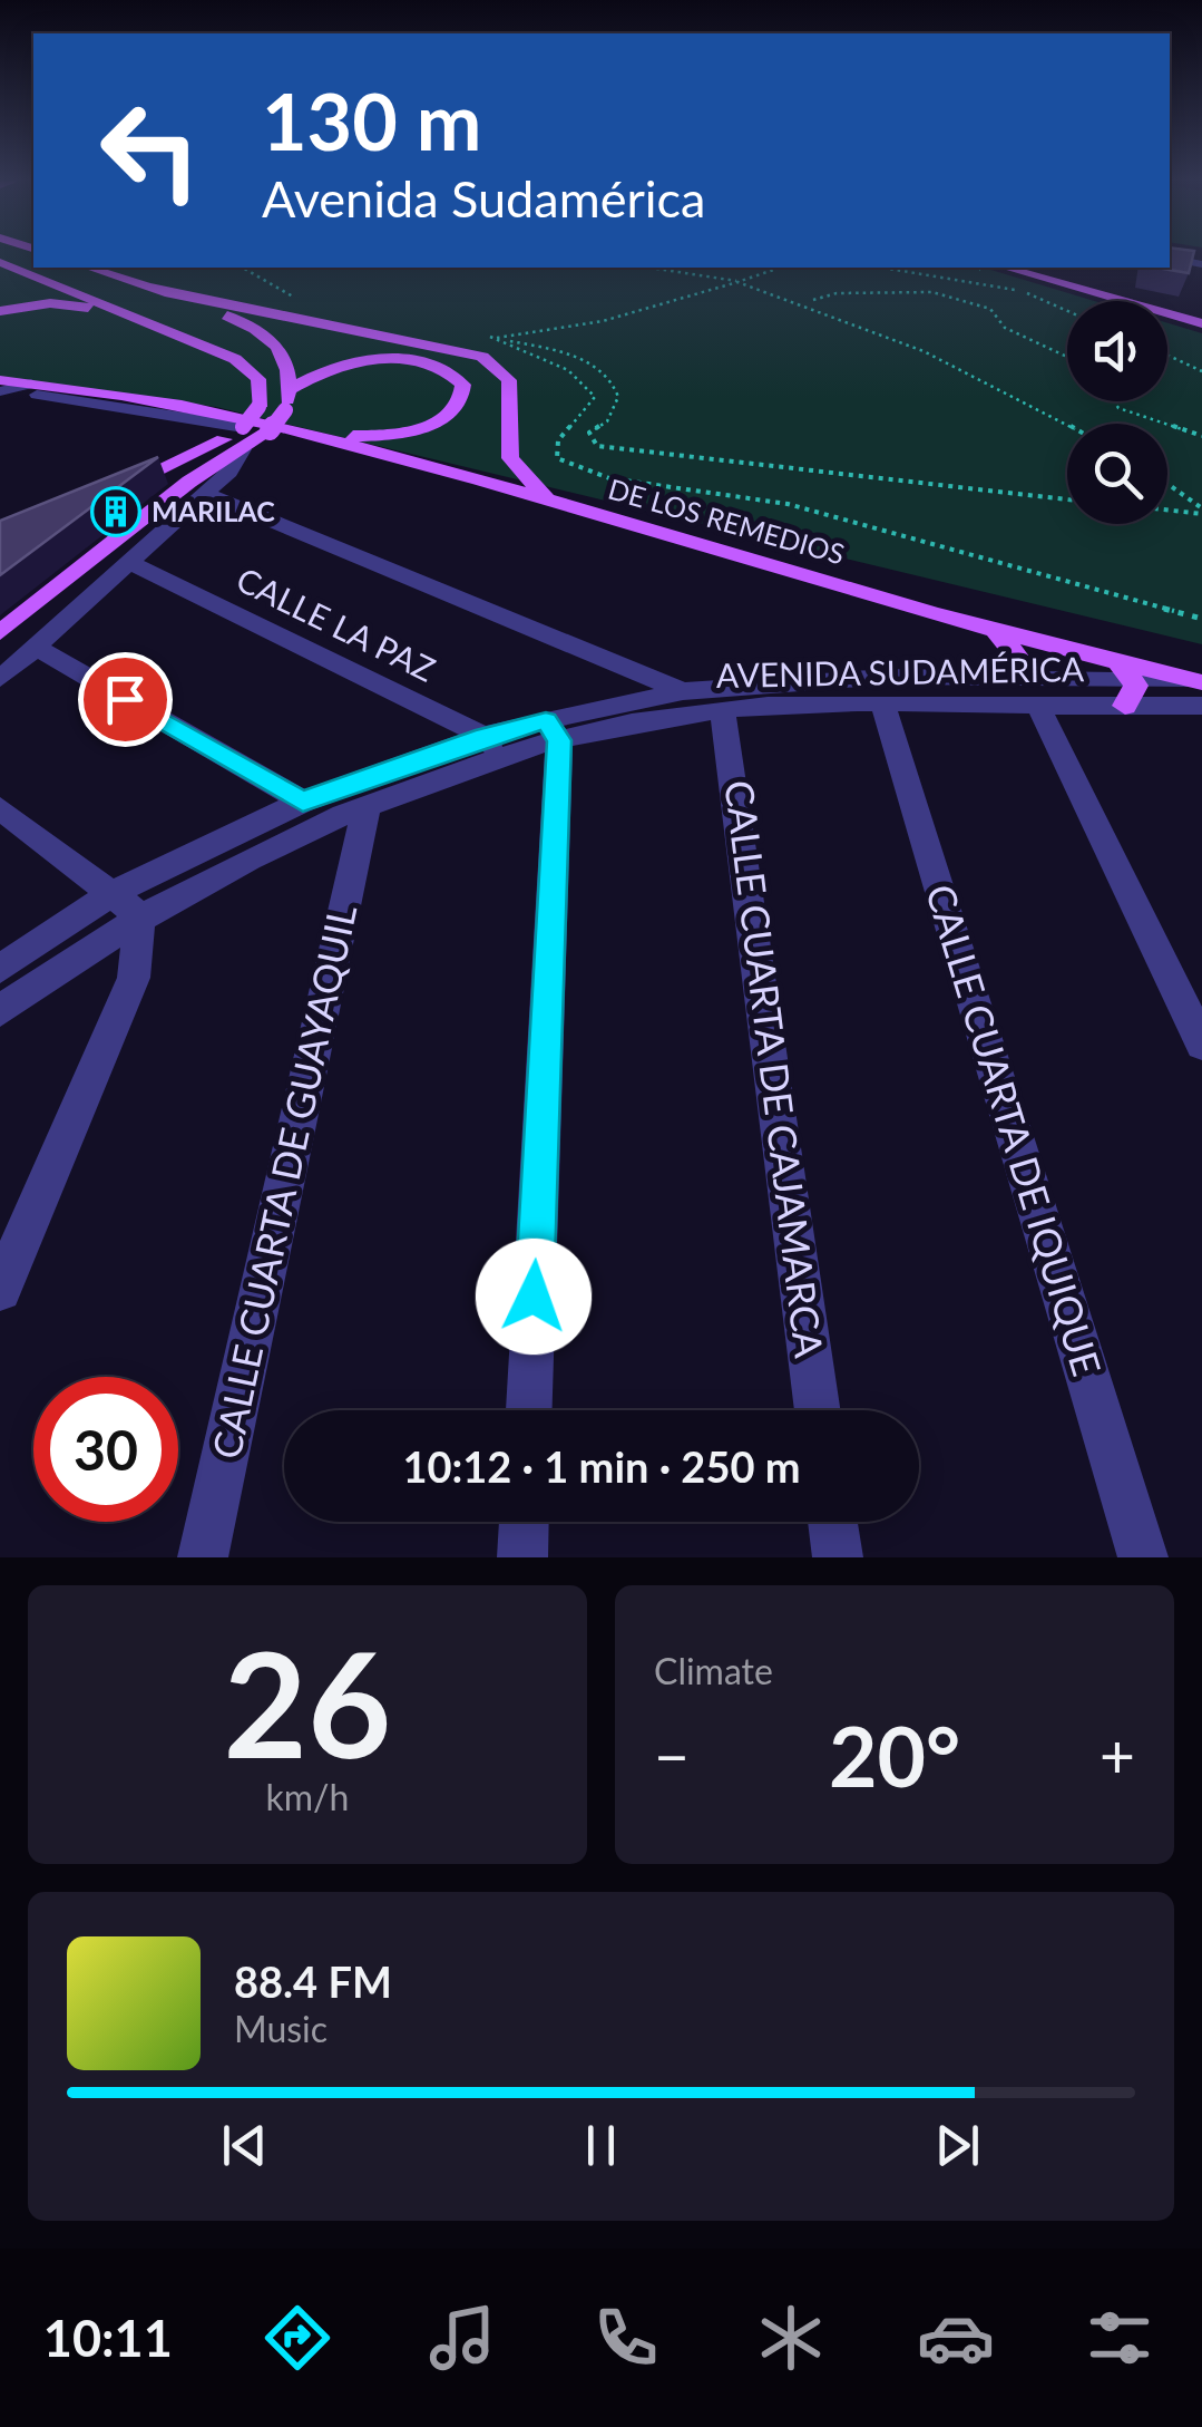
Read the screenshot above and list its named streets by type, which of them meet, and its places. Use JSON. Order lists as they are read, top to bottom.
{
  "streets": {
    "main road": ["DE LOS REMEDIOS"],
    "street": [
      "CALLE LA PAZ",
      "AVENIDA SUDAMÉRICA",
      "CALLE CUARTA DE CAJAMARCA",
      "CALLE CUARTA DE IQUIQUE",
      "CALLE CUARTA DE GUAYAQUIL"
    ]
  },
  "crossings": [
    ["DE LOS REMEDIOS", "AVENIDA SUDAMÉRICA"],
    ["CALLE LA PAZ", "AVENIDA SUDAMÉRICA"],
    ["AVENIDA SUDAMÉRICA", "CALLE CUARTA DE CAJAMARCA"],
    ["AVENIDA SUDAMÉRICA", "CALLE CUARTA DE IQUIQUE"],
    ["AVENIDA SUDAMÉRICA", "CALLE CUARTA DE GUAYAQUIL"]
  ],
  "places": {
    "building": ["MARILAC"]
  },
  "page": {
    "turn": ["130 m", "Avenida Sudamérica"],
    "limit": "30",
    "trip": "10:12 · 1 min · 250 m",
    "tile": [
      ["26", "km/h"],
      "Climate"
    ],
    "heat": ["−", "20°", "+"],
    "song": ["88.4 FM", "Music"],
    "tabs": "10:11"
  }
}
